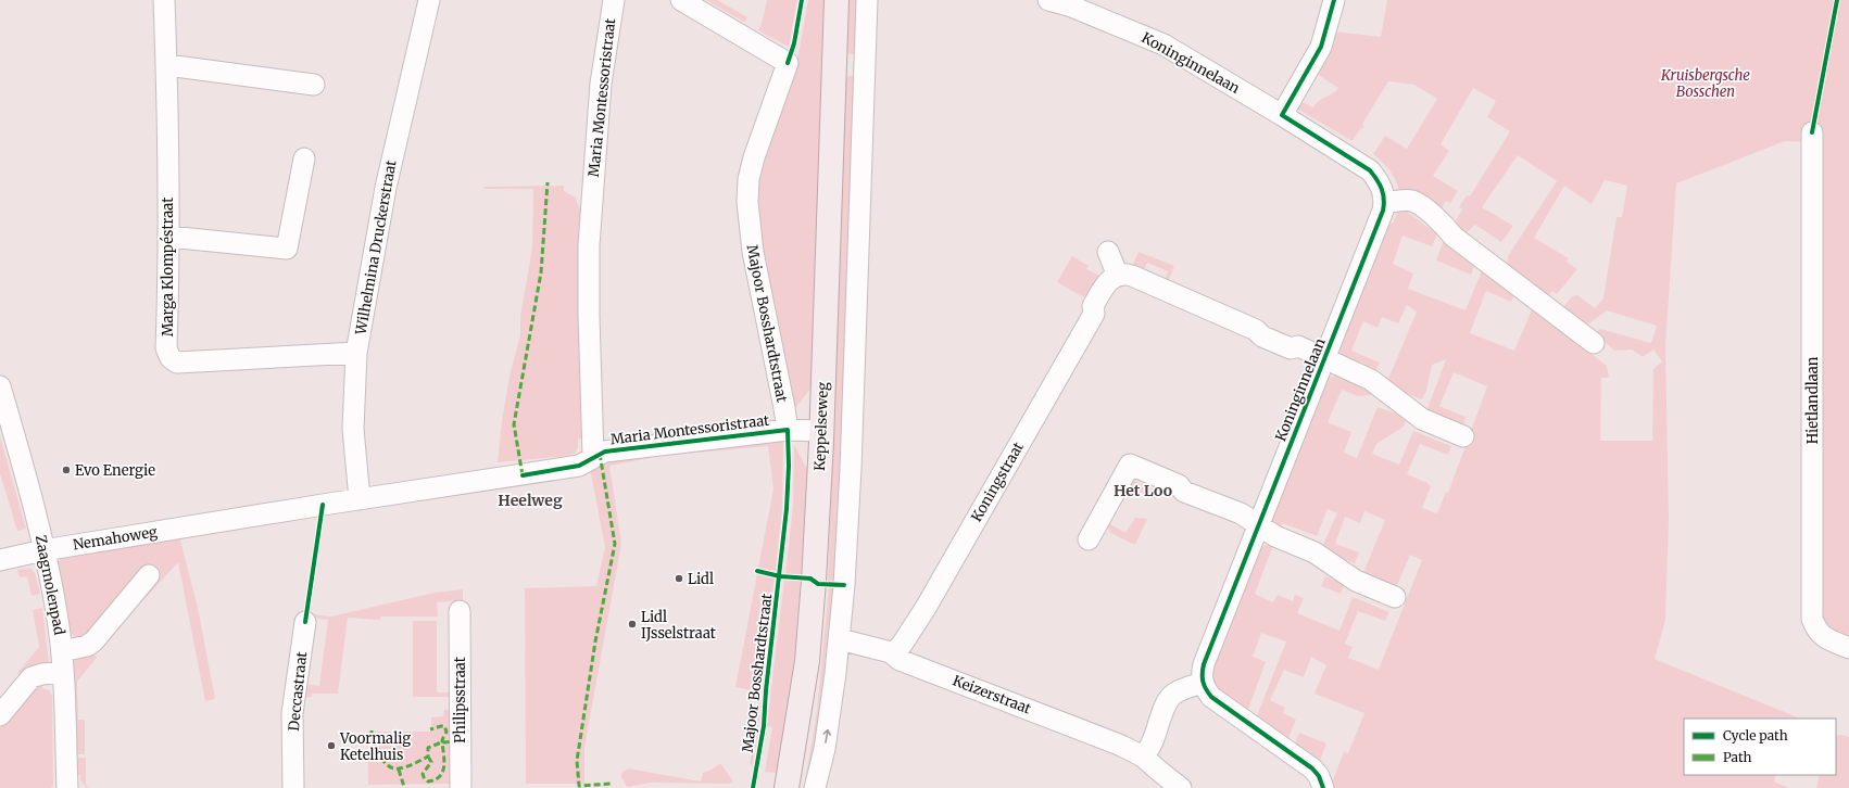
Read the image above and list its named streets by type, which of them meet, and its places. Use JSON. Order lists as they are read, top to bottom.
{
  "streets": {
    "main road": ["Keppelseweg"],
    "street": [
      "Koninginnelaan",
      "Maria Montessoristraat",
      "Wilhelmina Druckerstraat",
      "Marga Klompéstraat",
      "Majoor Bosshardtstraat",
      "Hietlandlaan",
      "Koningstraat",
      "Nemahoweg",
      "Zaagmolenpad",
      "Deccastraat",
      "Keizerstraat",
      "Philipsstraat"
    ]
  },
  "crossings": [
    ["Koninginnelaan", "Koningstraat"],
    ["Maria Montessoristraat", "Wilhelmina Druckerstraat"],
    ["Maria Montessoristraat", "Majoor Bosshardtstraat"],
    ["Maria Montessoristraat", "Keppelseweg"],
    ["Maria Montessoristraat", "Nemahoweg"],
    ["Wilhelmina Druckerstraat", "Marga Klompéstraat"],
    ["Koningstraat", "Keizerstraat"],
    ["Nemahoweg", "Zaagmolenpad"]
  ],
  "districts": ["Het Loo", "Heelweg"],
  "parks": ["Kruisbergsche Bosschen"],
  "places": [
    "Evo Energie",
    "Lidl",
    "Lidl IJsselstraat",
    "Voormalig Ketelhuis"
  ],
  "legend": ["Cycle path", "Path"]
}
